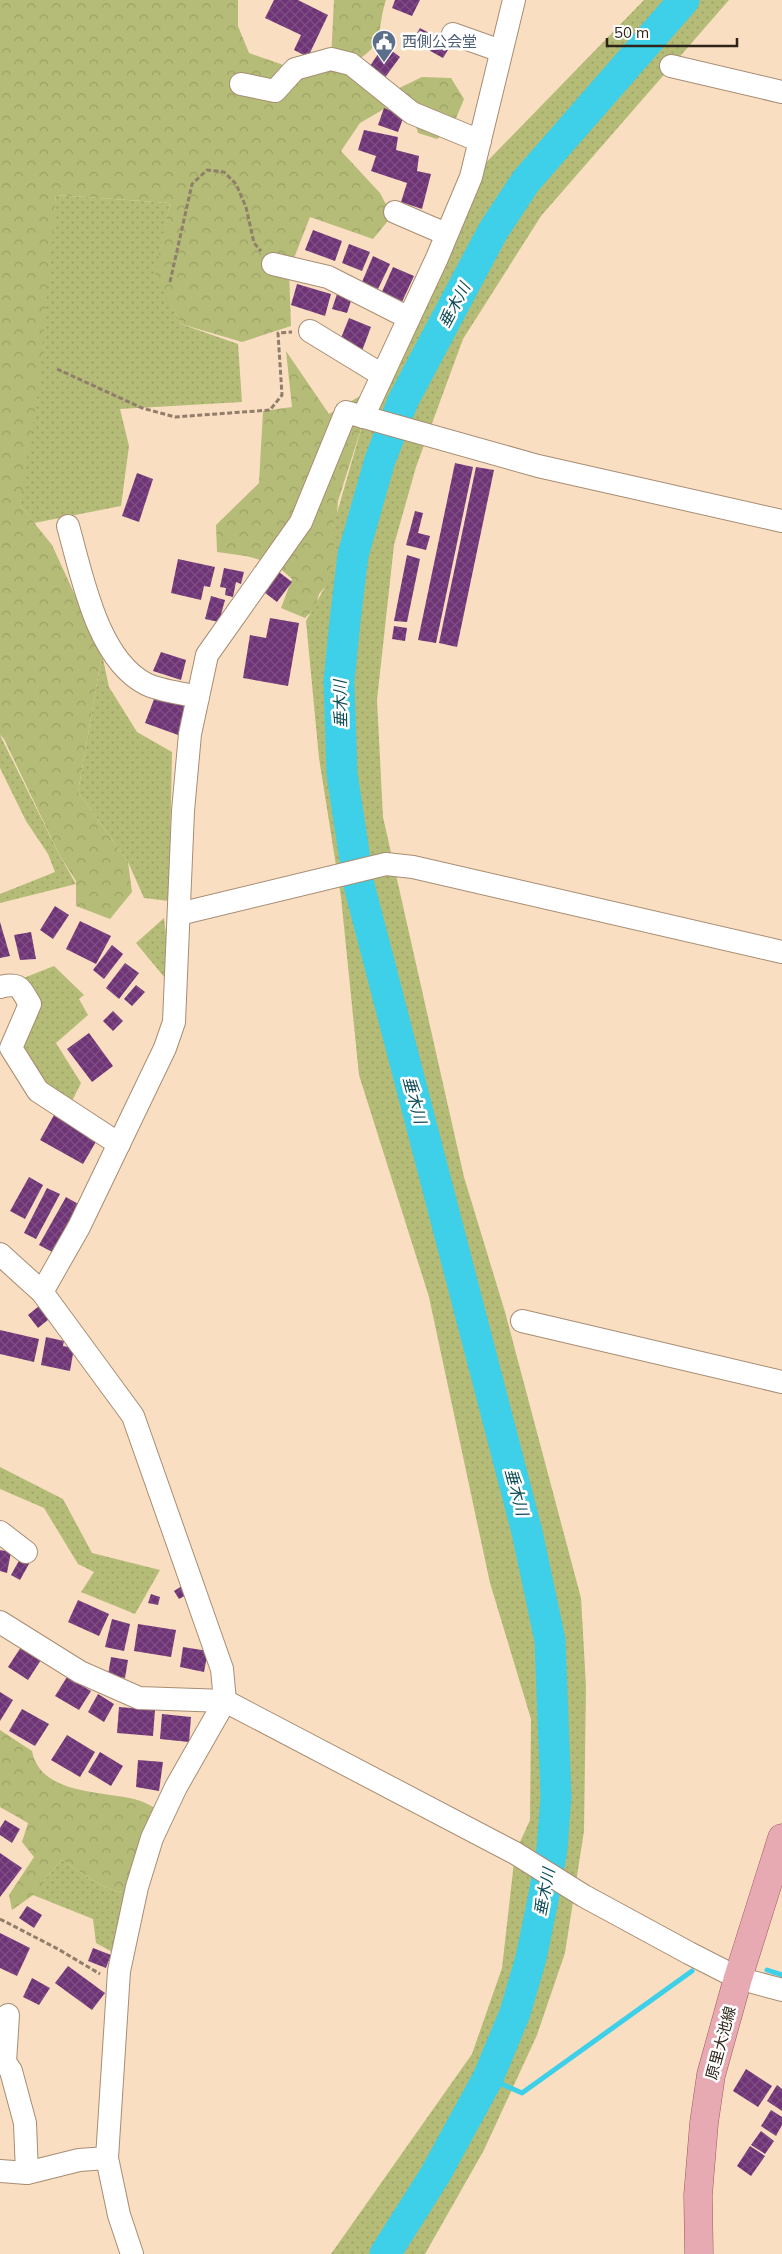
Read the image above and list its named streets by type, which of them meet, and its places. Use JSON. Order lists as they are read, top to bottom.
{
  "streets": {
    "main road": ["原里大池線"]
  },
  "water": ["垂木川"],
  "places": {
    "public building": ["西側公会堂"]
  },
  "scale_bar": "50 m"
}
